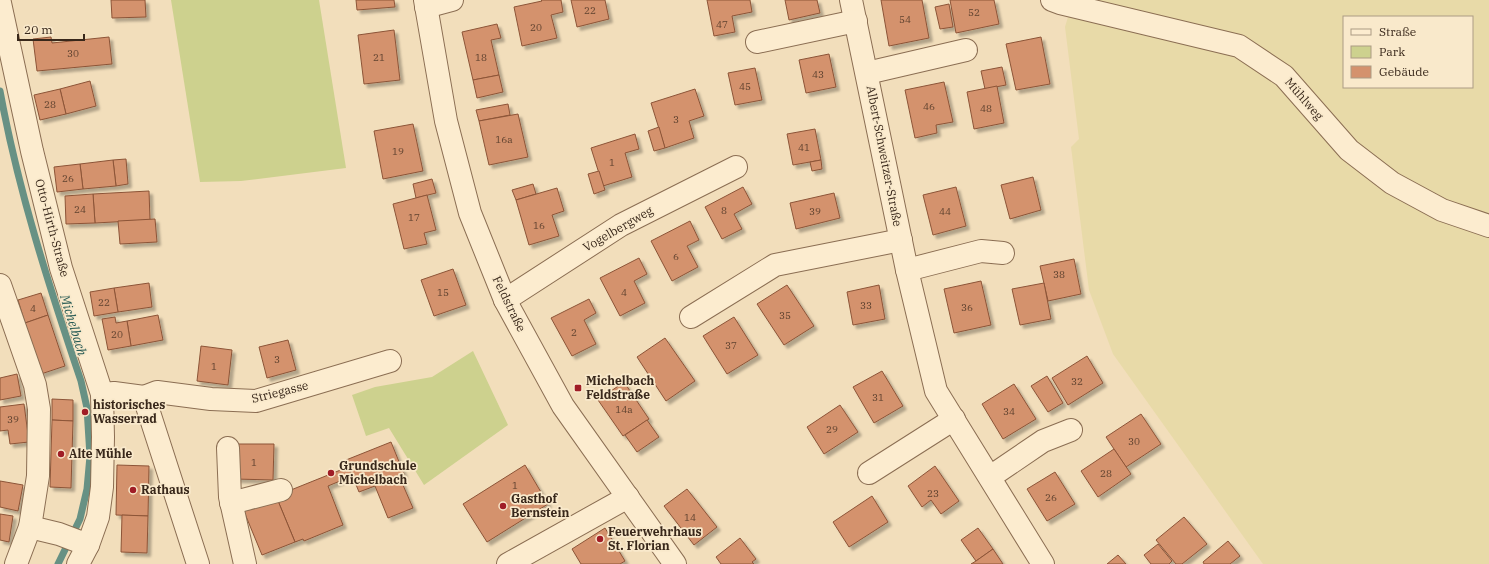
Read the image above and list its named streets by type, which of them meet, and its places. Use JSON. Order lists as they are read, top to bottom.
{
  "streets": {
    "street": [
      "Mühlweg",
      "Albert-Schweitzer-Straße",
      "Otto-Hirth-Straße",
      "Vogelbergweg",
      "Feldstraße",
      "Striegasse"
    ]
  },
  "crossings": [
    ["Vogelbergweg", "Feldstraße"]
  ],
  "water": ["Michelbach"],
  "places": {
    "transit": ["Michelbach Feldstraße"],
    "other": [
      "historisches Wasserrad",
      "Alte Mühle",
      "Grundschule Michelbach",
      "Rathaus",
      "Gasthof Bernstein",
      "Feuerwehrhaus St. Florian"
    ]
  },
  "house_numbers": [
    "22",
    "52",
    "54",
    "47",
    "20",
    "30",
    "21",
    "18",
    "43",
    "45",
    "28",
    "46",
    "48",
    "3",
    "16a",
    "41",
    "19",
    "1",
    "26",
    "24",
    "8",
    "39",
    "44",
    "17",
    "16",
    "6",
    "38",
    "15",
    "4",
    "22",
    "33",
    "36",
    "4",
    "35",
    "2",
    "20",
    "37",
    "3",
    "1",
    "32",
    "31",
    "14a",
    "34",
    "39",
    "29",
    "30",
    "1",
    "28",
    "1",
    "23",
    "26",
    "14"
  ],
  "legend": ["Straße", "Park", "Gebäude"],
  "scale_bar": "20 m"
}
